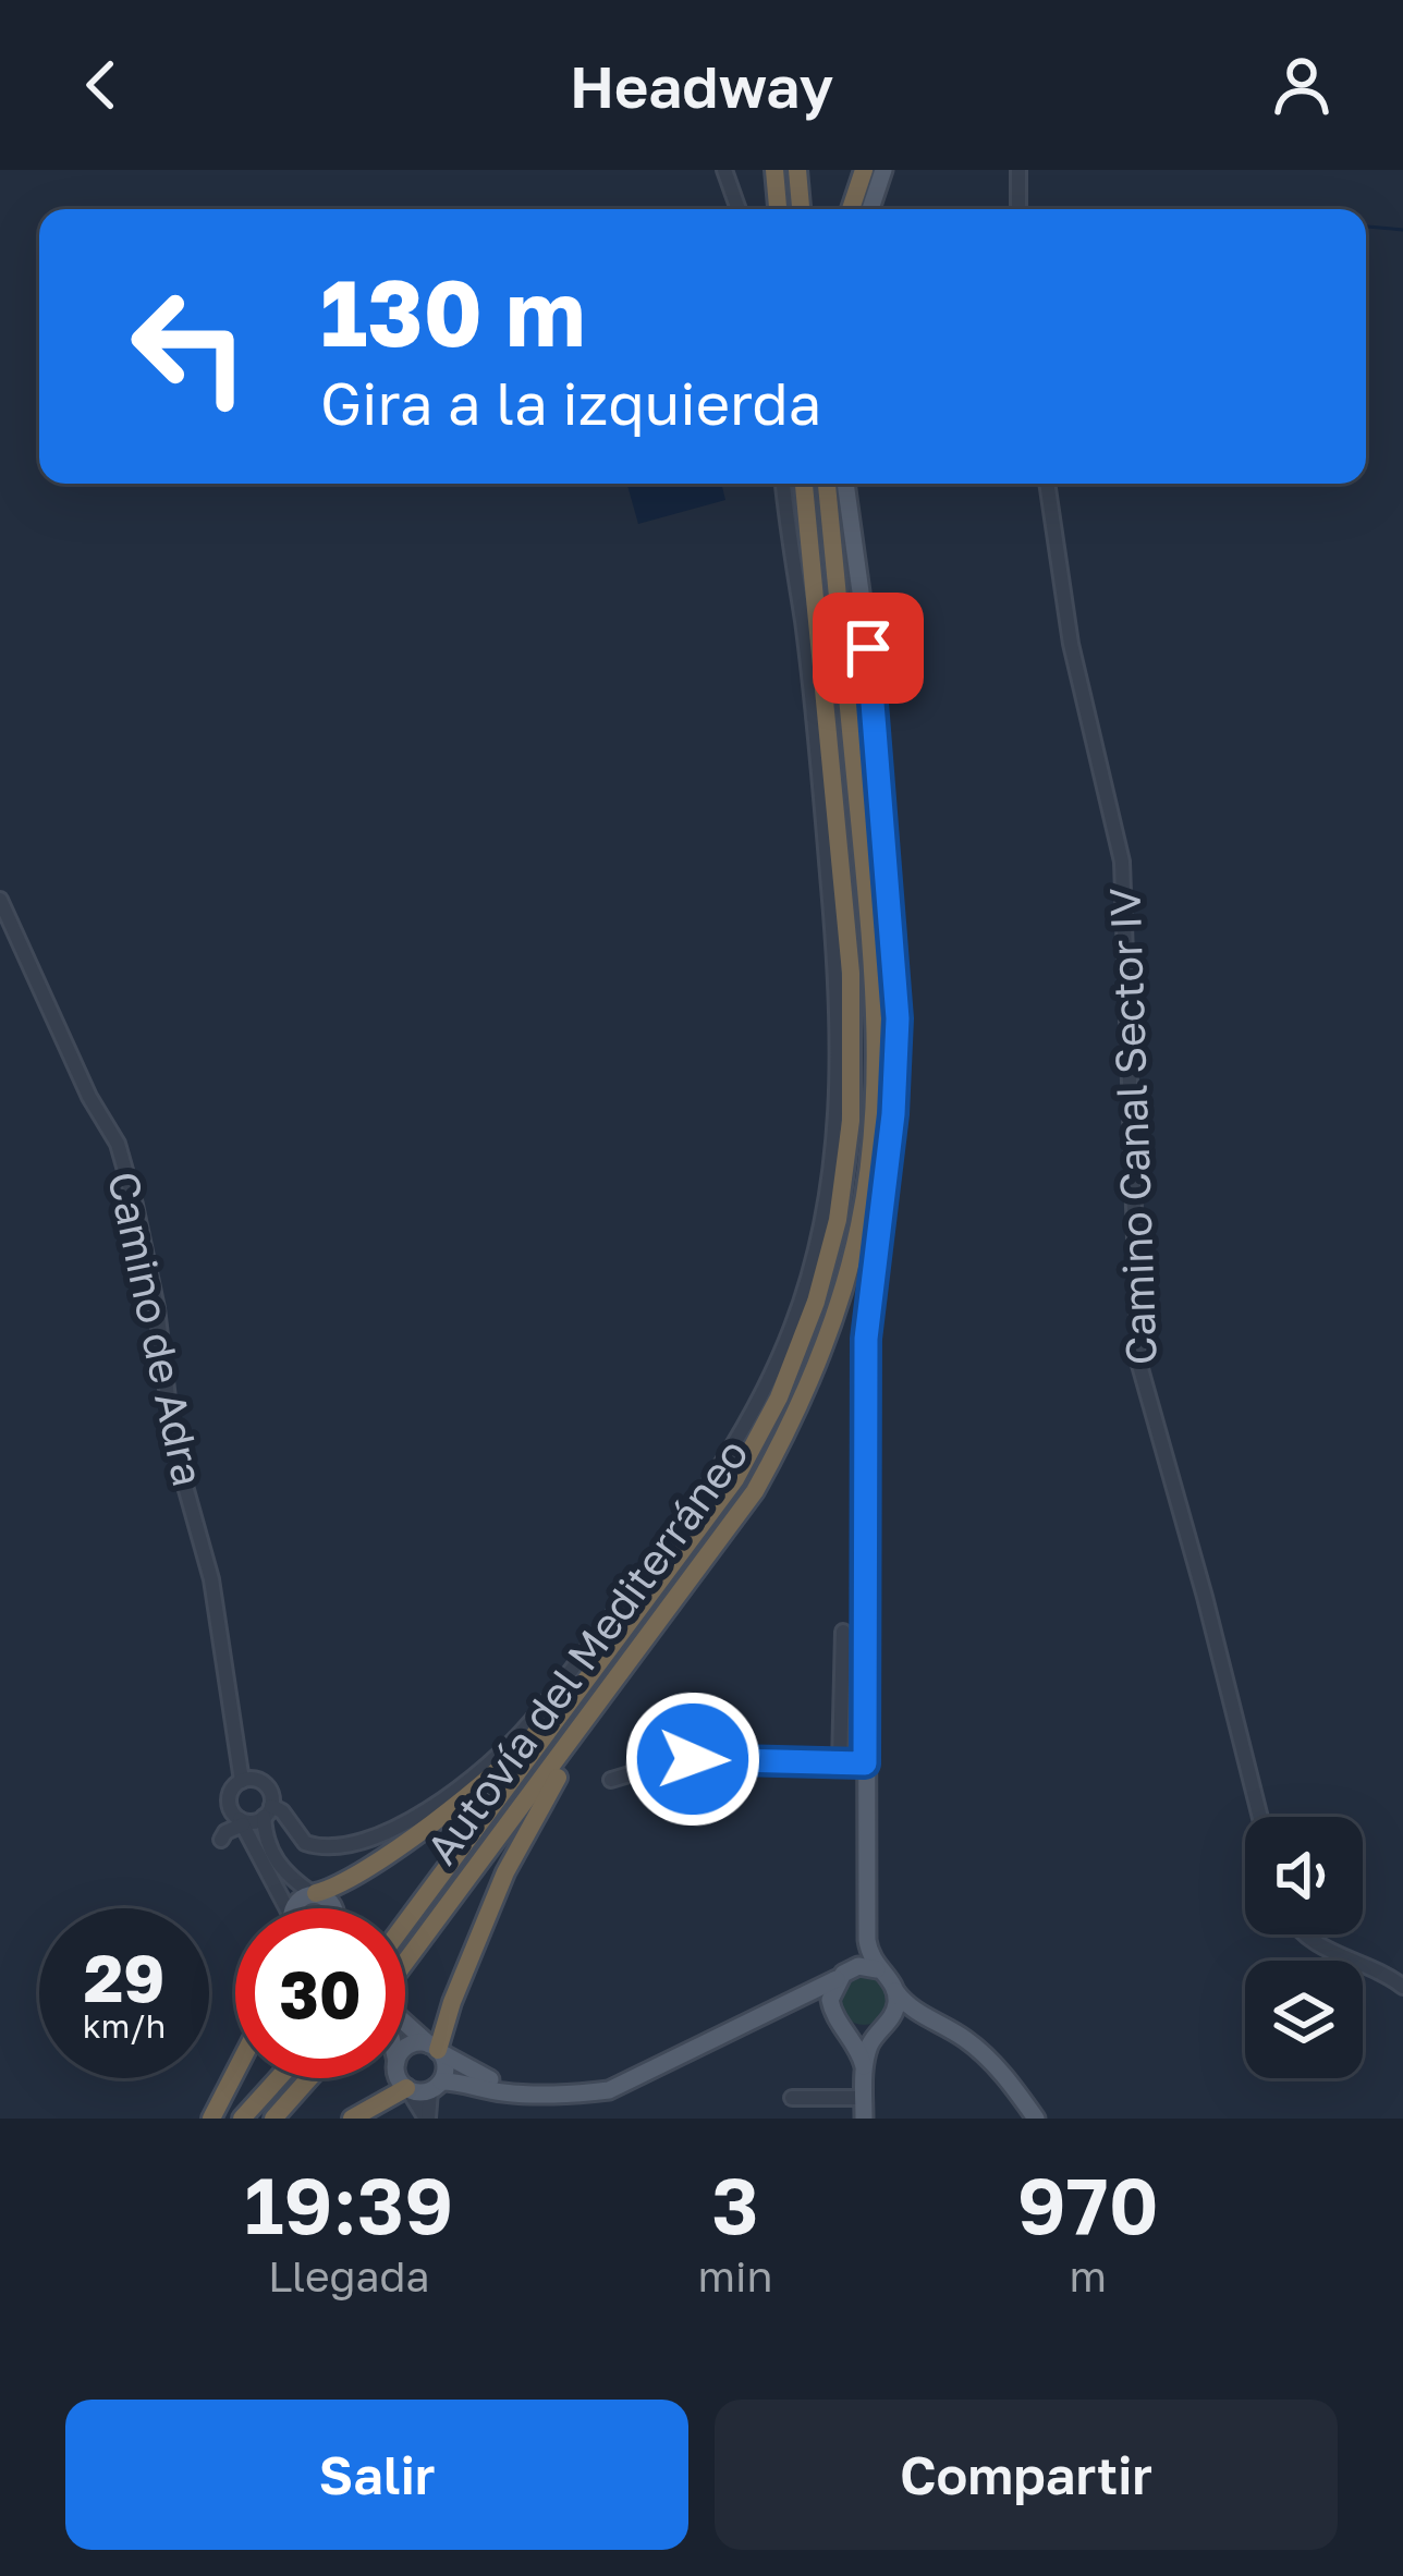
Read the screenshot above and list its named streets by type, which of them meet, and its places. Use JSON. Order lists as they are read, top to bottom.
{
  "streets": {
    "highway": ["Autovía del Mediterráneo"],
    "street": ["Camino Canal Sector IV", "Camino de Adra"]
  },
  "page": {
    "header": "Headway",
    "turn": ["130 m", "Gira a la izquierda"],
    "speed": "29 km/h",
    "limit": "30",
    "eta": [
      "19:39",
      "Llegada",
      "3",
      "min",
      "970",
      "m"
    ],
    "buttons": ["Salir", "Compartir"]
  }
}
